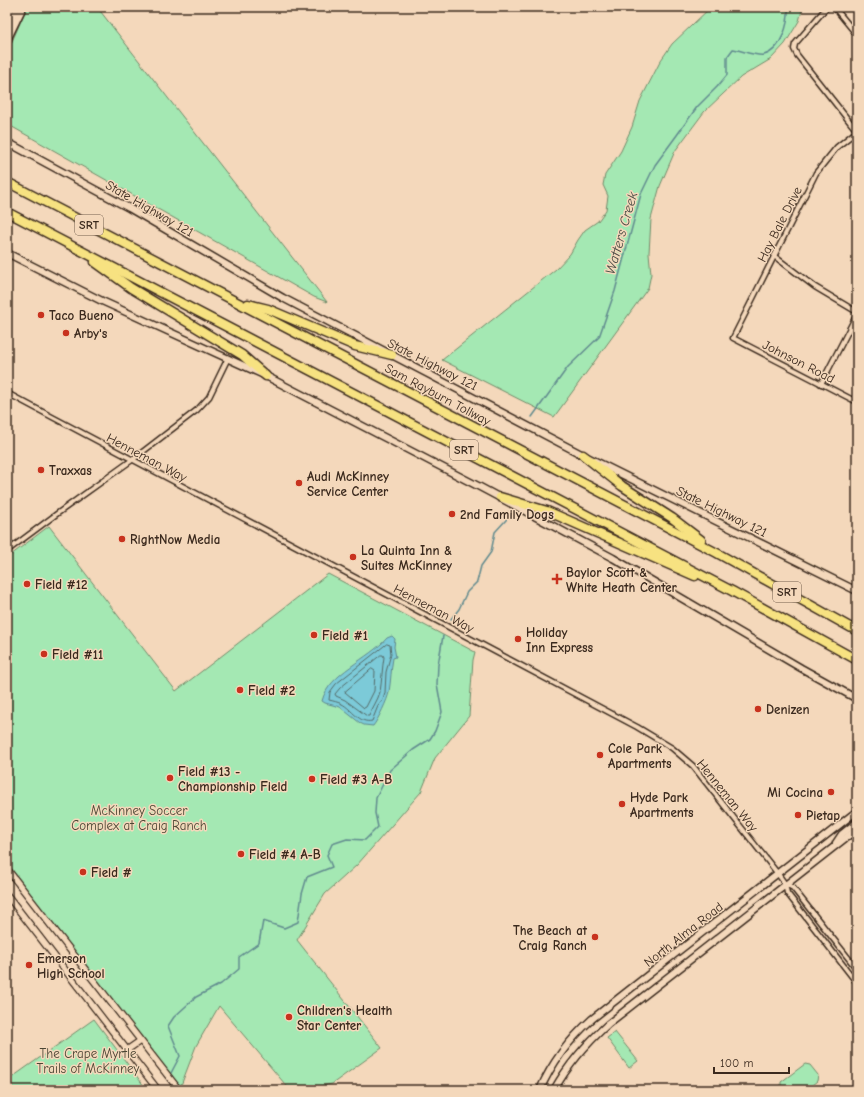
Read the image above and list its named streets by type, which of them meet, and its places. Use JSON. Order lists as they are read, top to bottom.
{
  "streets": {
    "highway": ["SRT", "Sam Rayburn Tollway"],
    "main road": ["State Highway 121", "North Alma Road"],
    "street": ["Hay Bale Drive", "Johnson Road", "Henneman Way"]
  },
  "crossings": [
    ["Hay Bale Drive", "Johnson Road"],
    ["Henneman Way", "North Alma Road"]
  ],
  "water": ["Watters Creek"],
  "parks": ["McKinney Soccer Complex at Craig Ranch", "The Crape Myrtle Trails of McKinney"],
  "places": {
    "other": [
      "Taco Bueno",
      "Arby's",
      "Traxxas",
      "Audi McKinney Service Center",
      "2nd Family Dogs",
      "RightNow Media",
      "La Quinta Inn & Suites McKinney",
      "Field #12",
      "Field #1",
      "Holiday Inn Express",
      "Field #11",
      "Field #2",
      "Denizen",
      "Cole Park Apartments",
      "Field #13 - Championship Field",
      "Field #3 A-B",
      "Mi Cocina",
      "Hyde Park Apartments",
      "Pietap",
      "Field #4 A-B",
      "Field #",
      "The Beach at Craig Ranch",
      "Emerson High School",
      "Children's Health Star Center"
    ],
    "health": ["Baylor Scott & White Heath Center"]
  },
  "scale_bar": "100 m"
}
